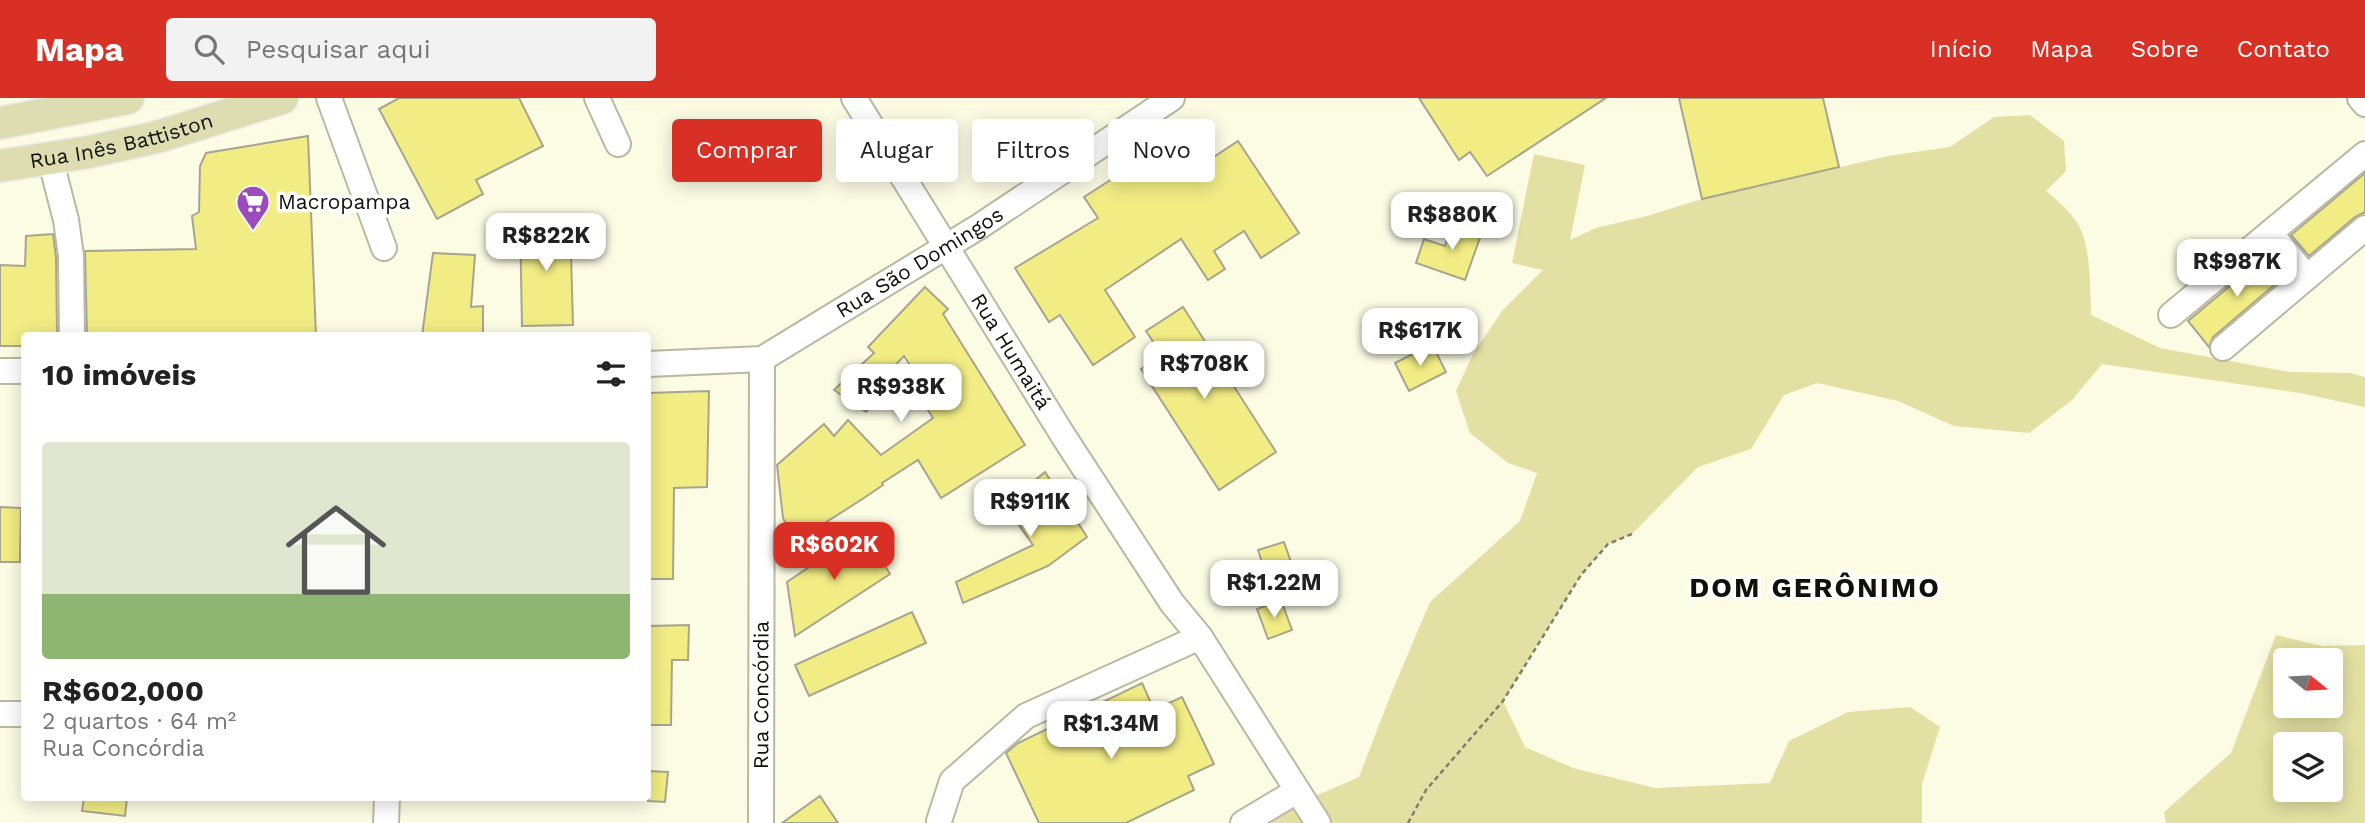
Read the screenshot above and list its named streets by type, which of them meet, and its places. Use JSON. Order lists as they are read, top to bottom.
{
  "streets": {
    "main road": ["Rua Inês Battiston"],
    "street": ["Rua São Domingos", "Rua Humaitá", "Rua Concórdia"]
  },
  "crossings": [
    ["Rua São Domingos", "Rua Humaitá"],
    ["Rua São Domingos", "Rua Concórdia"]
  ],
  "districts": ["DOM GERÔNIMO"],
  "places": {
    "supermarket": ["Macropampa"]
  },
  "north": "right",
  "page": {
    "header": "Mapa",
    "search": "Pesquisar aqui",
    "nav": [
      "Início",
      "Mapa",
      "Sobre",
      "Contato"
    ],
    "chip": [
      "Comprar",
      "Alugar",
      "Filtros",
      "Novo"
    ],
    "price": [
      "R$880K",
      "R$822K",
      "R$987K",
      "R$617K",
      "R$708K",
      "R$938K",
      "R$911K",
      "R$602K",
      "R$1.22M",
      "R$1.34M"
    ],
    "heading": "10 imóveis",
    "list": [
      {
        "name": "R$602,000",
        "note": "2 quartos · 64 m² · Rua Concórdia"
      }
    ]
  }
}
